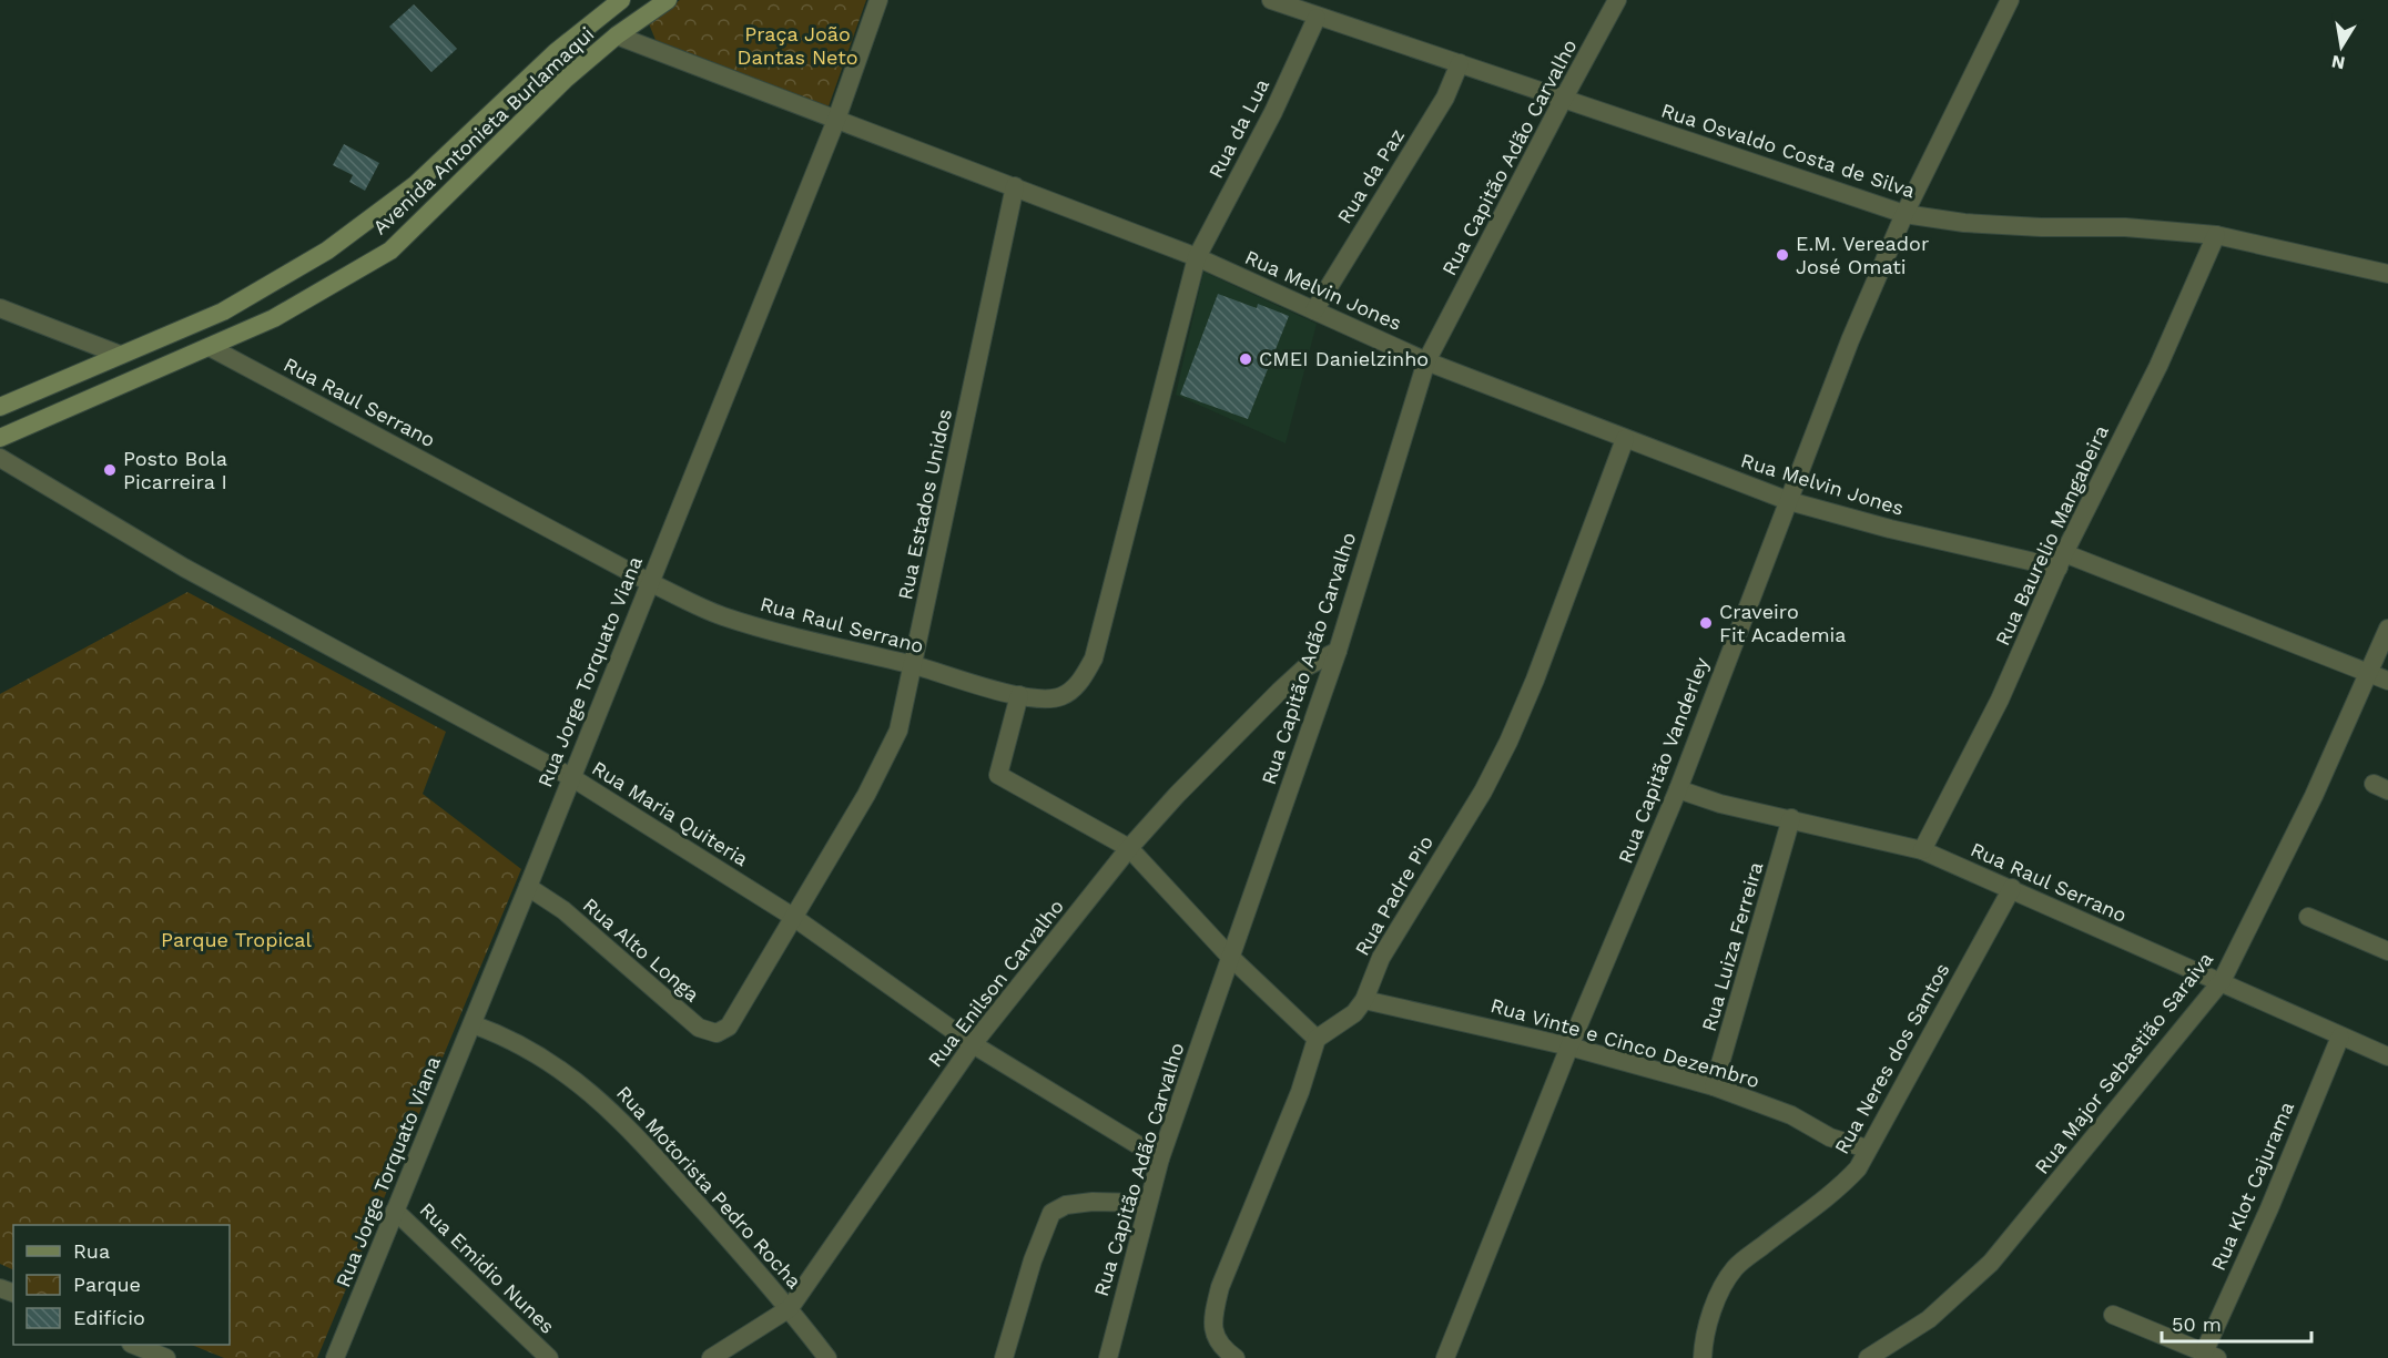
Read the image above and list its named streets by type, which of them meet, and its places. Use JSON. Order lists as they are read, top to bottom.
{
  "streets": {
    "main road": ["Avenida Antonieta Burlamaqui"],
    "street": [
      "Rua da Lua",
      "Rua Osvaldo Costa de Silva",
      "Rua Capitão Adão Carvalho",
      "Rua da Paz",
      "Rua Melvin Jones",
      "Rua Raul Serrano",
      "Rua Estados Unidos",
      "Rua Baurelio Mangabeira",
      "Rua Jorge Torquato Viana",
      "Rua Capitão Vanderley",
      "Rua Maria Quiteria",
      "Rua Padre Pio",
      "Rua Luiza Ferreira",
      "Rua Alto Longa",
      "Rua Enilson Carvalho",
      "Rua Vinte e Cinco Dezembro",
      "Rua Neres dos Santos",
      "Rua Major Sebastião Saraiva",
      "Rua Klot Cajurama",
      "Rua Motorista Pedro Rocha",
      "Rua Emidio Nunes"
    ]
  },
  "crossings": [
    ["Rua da Lua", "Rua Osvaldo Costa de Silva"],
    ["Rua da Lua", "Rua Melvin Jones"],
    ["Rua da Lua", "Rua Raul Serrano"],
    ["Avenida Antonieta Burlamaqui", "Rua Melvin Jones"],
    ["Avenida Antonieta Burlamaqui", "Rua Raul Serrano"],
    ["Rua Osvaldo Costa de Silva", "Rua Capitão Adão Carvalho"],
    ["Rua Osvaldo Costa de Silva", "Rua da Paz"],
    ["Rua Osvaldo Costa de Silva", "Rua Baurelio Mangabeira"],
    ["Rua Osvaldo Costa de Silva", "Rua Capitão Vanderley"],
    ["Rua Capitão Adão Carvalho", "Rua Melvin Jones"],
    ["Rua Capitão Adão Carvalho", "Rua Maria Quiteria"],
    ["Rua Capitão Adão Carvalho", "Rua Enilson Carvalho"],
    ["Rua da Paz", "Rua Melvin Jones"],
    ["Rua Melvin Jones", "Rua Raul Serrano"],
    ["Rua Melvin Jones", "Rua Estados Unidos"],
    ["Rua Melvin Jones", "Rua Baurelio Mangabeira"],
    ["Rua Melvin Jones", "Rua Jorge Torquato Viana"],
    ["Rua Melvin Jones", "Rua Capitão Vanderley"],
    ["Rua Melvin Jones", "Rua Padre Pio"],
    ["Rua Melvin Jones", "Rua Major Sebastião Saraiva"],
    ["Rua Raul Serrano", "Rua Estados Unidos"],
    ["Rua Raul Serrano", "Rua Baurelio Mangabeira"],
    ["Rua Raul Serrano", "Rua Jorge Torquato Viana"],
    ["Rua Raul Serrano", "Rua Capitão Vanderley"],
    ["Rua Raul Serrano", "Rua Luiza Ferreira"],
    ["Rua Raul Serrano", "Rua Neres dos Santos"],
    ["Rua Raul Serrano", "Rua Major Sebastião Saraiva"],
    ["Rua Raul Serrano", "Rua Klot Cajurama"],
    ["Rua Estados Unidos", "Rua Maria Quiteria"],
    ["Rua Estados Unidos", "Rua Alto Longa"],
    ["Rua Jorge Torquato Viana", "Rua Maria Quiteria"],
    ["Rua Jorge Torquato Viana", "Rua Alto Longa"],
    ["Rua Jorge Torquato Viana", "Rua Motorista Pedro Rocha"],
    ["Rua Jorge Torquato Viana", "Rua Emidio Nunes"],
    ["Rua Capitão Vanderley", "Rua Vinte e Cinco Dezembro"],
    ["Rua Maria Quiteria", "Rua Enilson Carvalho"],
    ["Rua Padre Pio", "Rua Vinte e Cinco Dezembro"],
    ["Rua Luiza Ferreira", "Rua Vinte e Cinco Dezembro"],
    ["Rua Enilson Carvalho", "Rua Motorista Pedro Rocha"],
    ["Rua Vinte e Cinco Dezembro", "Rua Neres dos Santos"]
  ],
  "parks": ["Praça João Dantas Neto", "Parque Tropical"],
  "places": [
    "E.M. Vereador José Omati",
    "CMEI Danielzinho",
    "Posto Bola Picarreira I",
    "Craveiro Fit Academia"
  ],
  "legend": ["Rua", "Parque", "Edifício"],
  "scale_bar": "50 m",
  "north": "bottom"
}
